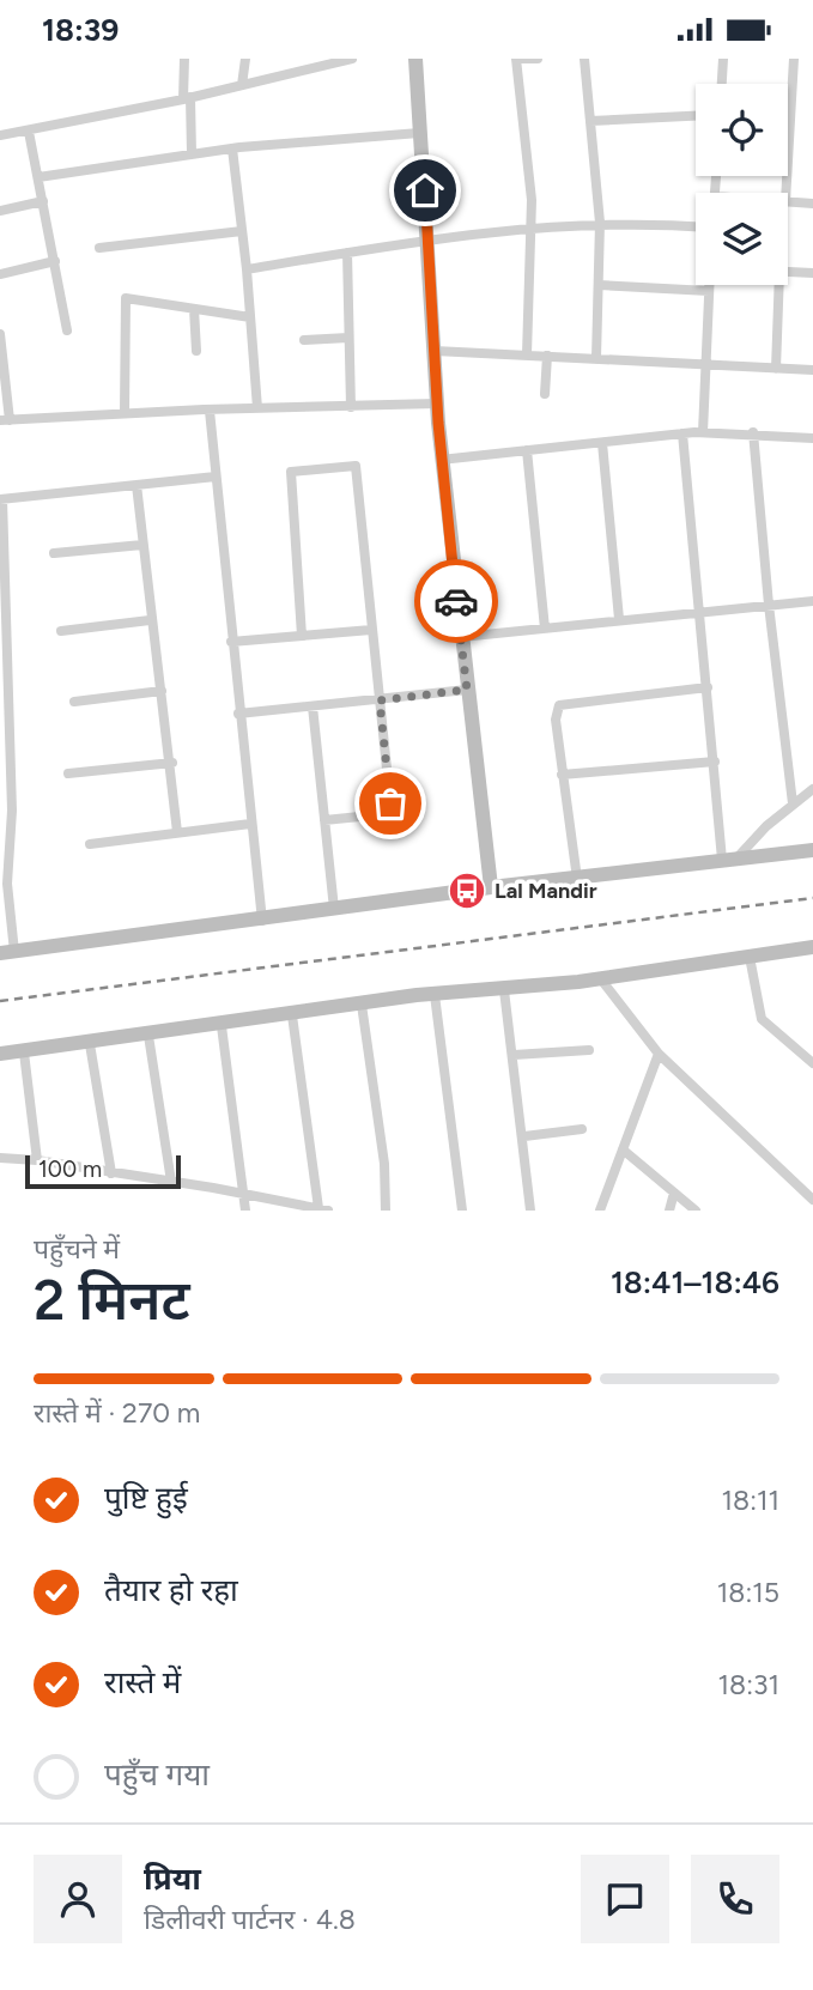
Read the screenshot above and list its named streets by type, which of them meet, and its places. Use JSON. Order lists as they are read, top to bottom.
{
  "places": {
    "bus stop": ["Lal Mandir"]
  },
  "scale_bar": "100 m",
  "page": {
    "status": "18:39",
    "scale": "100 m",
    "heading": ["2 मिनट", "पहुँचने में", "18:41–18:46"],
    "panel": ["प्रिया", "डिलीवरी पार्टनर · 4.8"],
    "bar": "रास्ते में · 270 m",
    "list": [
      ["पुष्टि हुई", "18:11"],
      ["तैयार हो रहा", "18:15"],
      ["रास्ते में", "18:31"],
      "पहुँच गया"
    ]
  }
}
